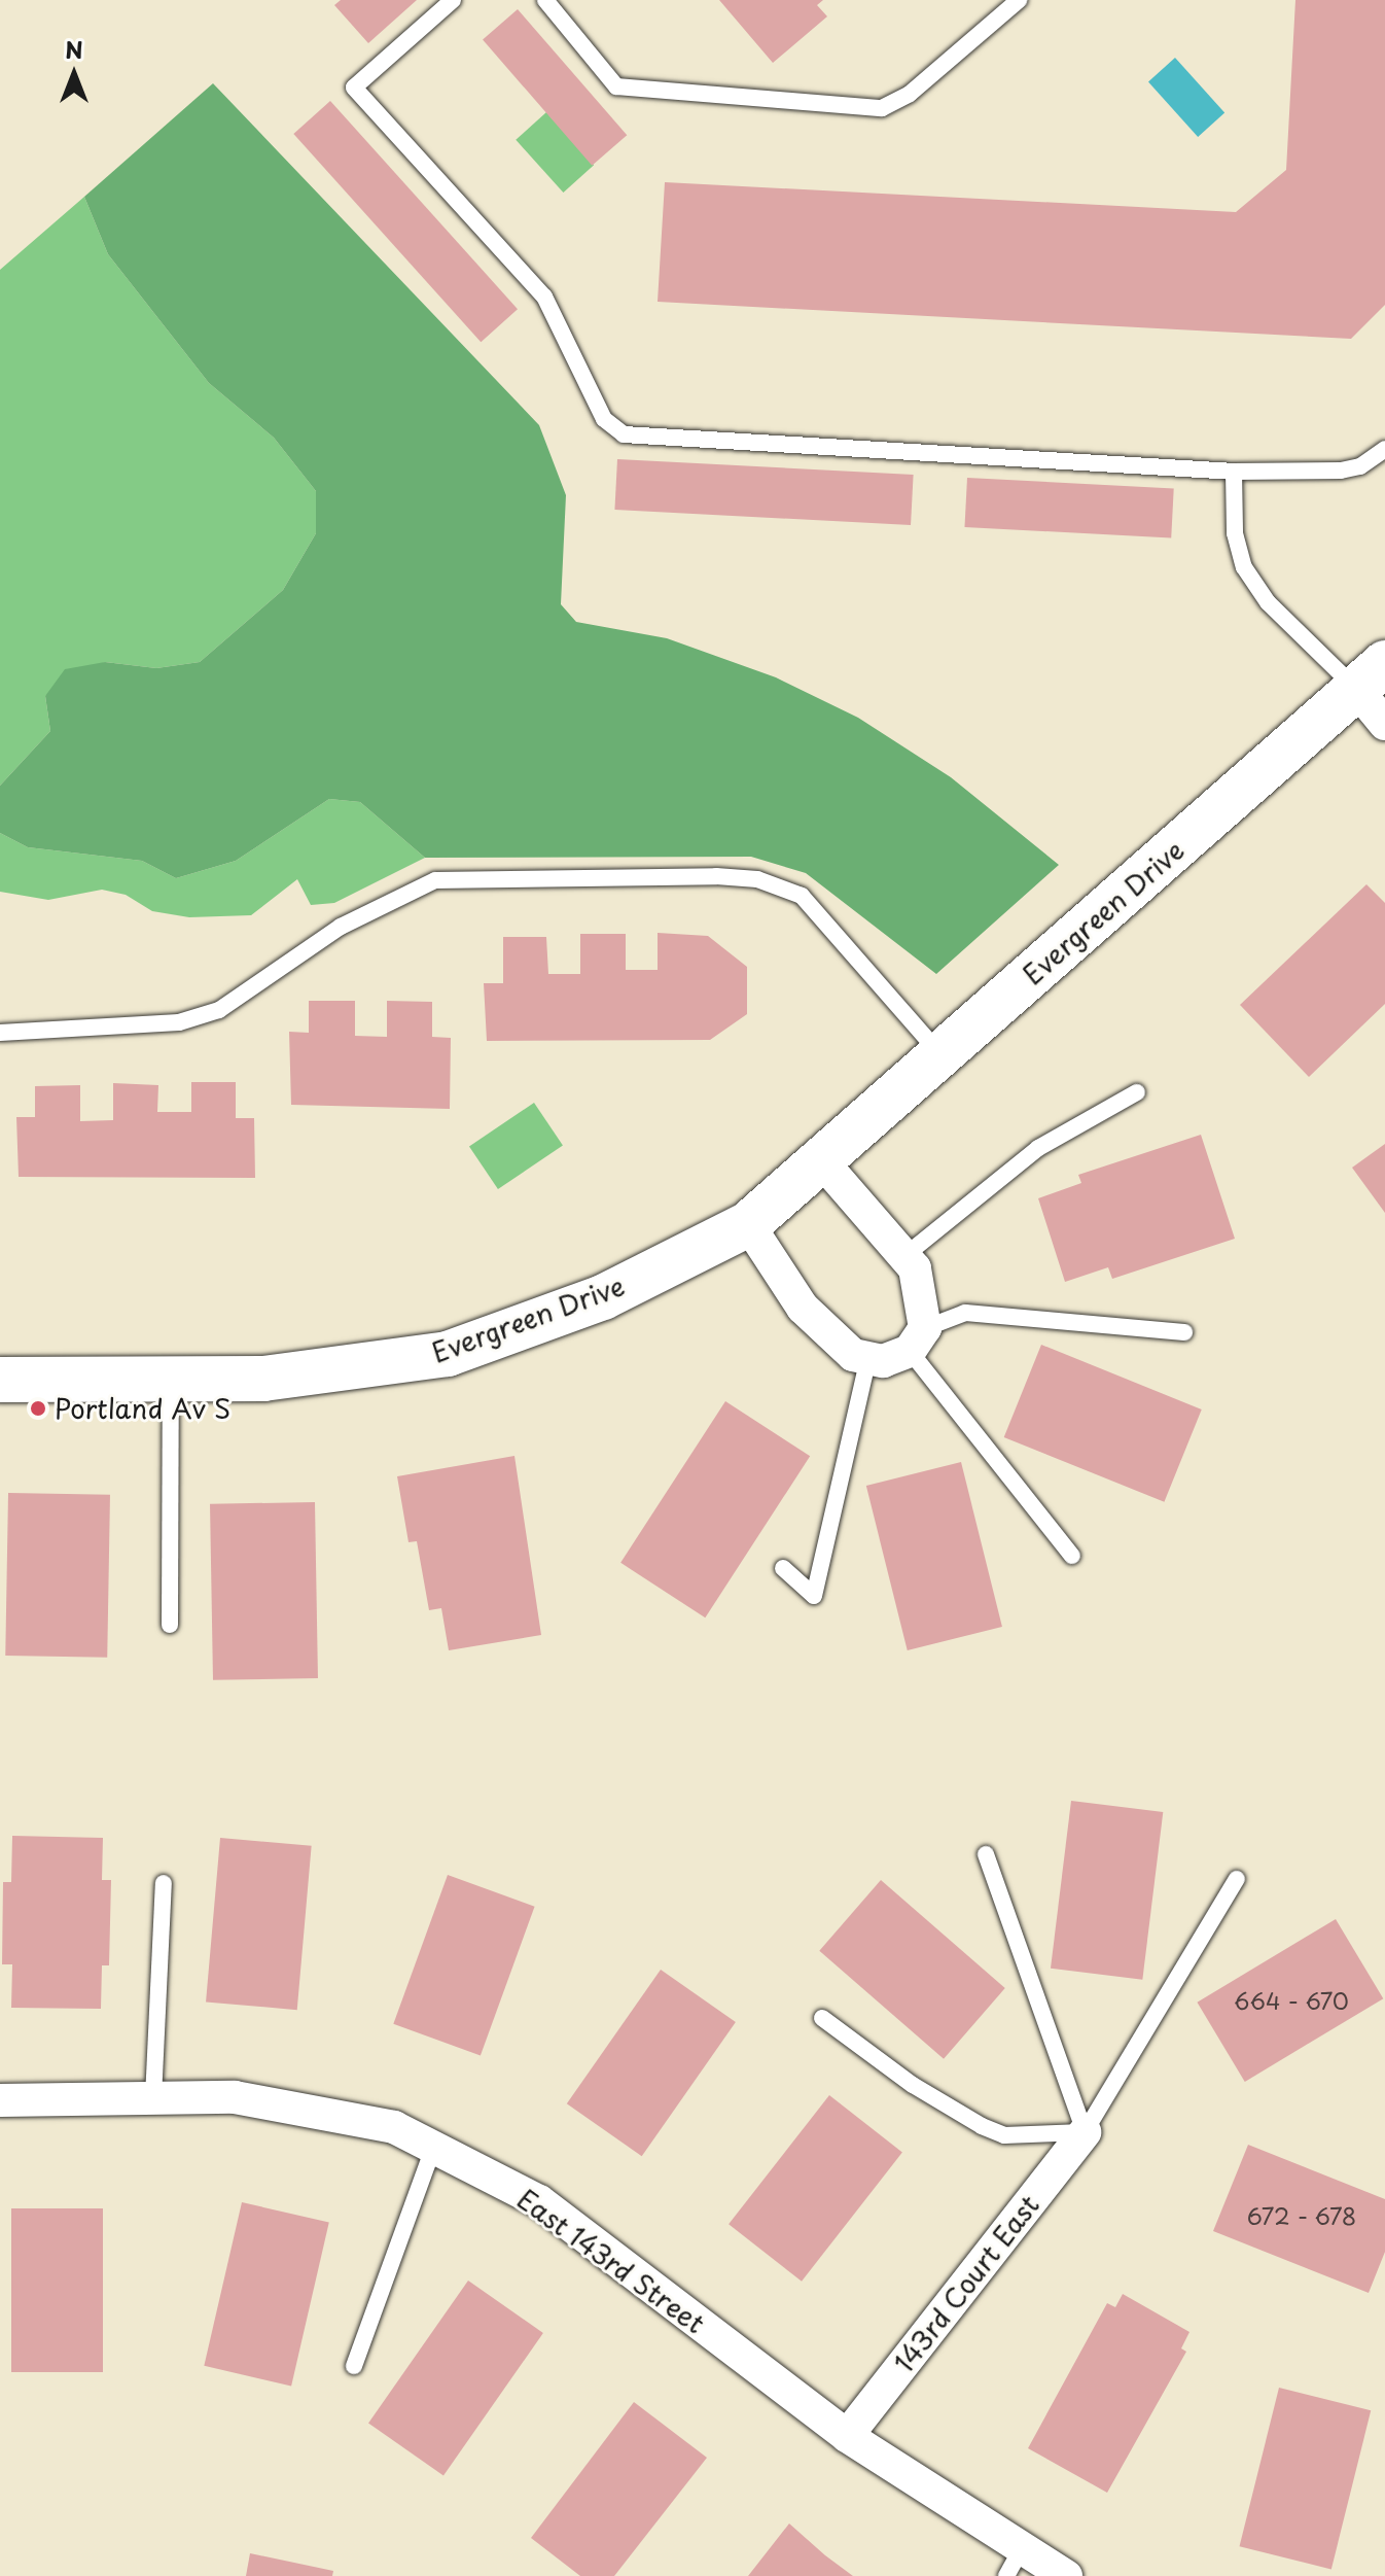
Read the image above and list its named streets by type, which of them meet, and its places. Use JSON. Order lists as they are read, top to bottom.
{
  "streets": {
    "street": ["Evergreen Drive", "East 143rd Street", "143rd Court East"]
  },
  "crossings": [
    ["East 143rd Street", "143rd Court East"]
  ],
  "places": ["Portland Av S"],
  "house_numbers": ["664 - 670", "672 - 678"],
  "north": "top"
}
